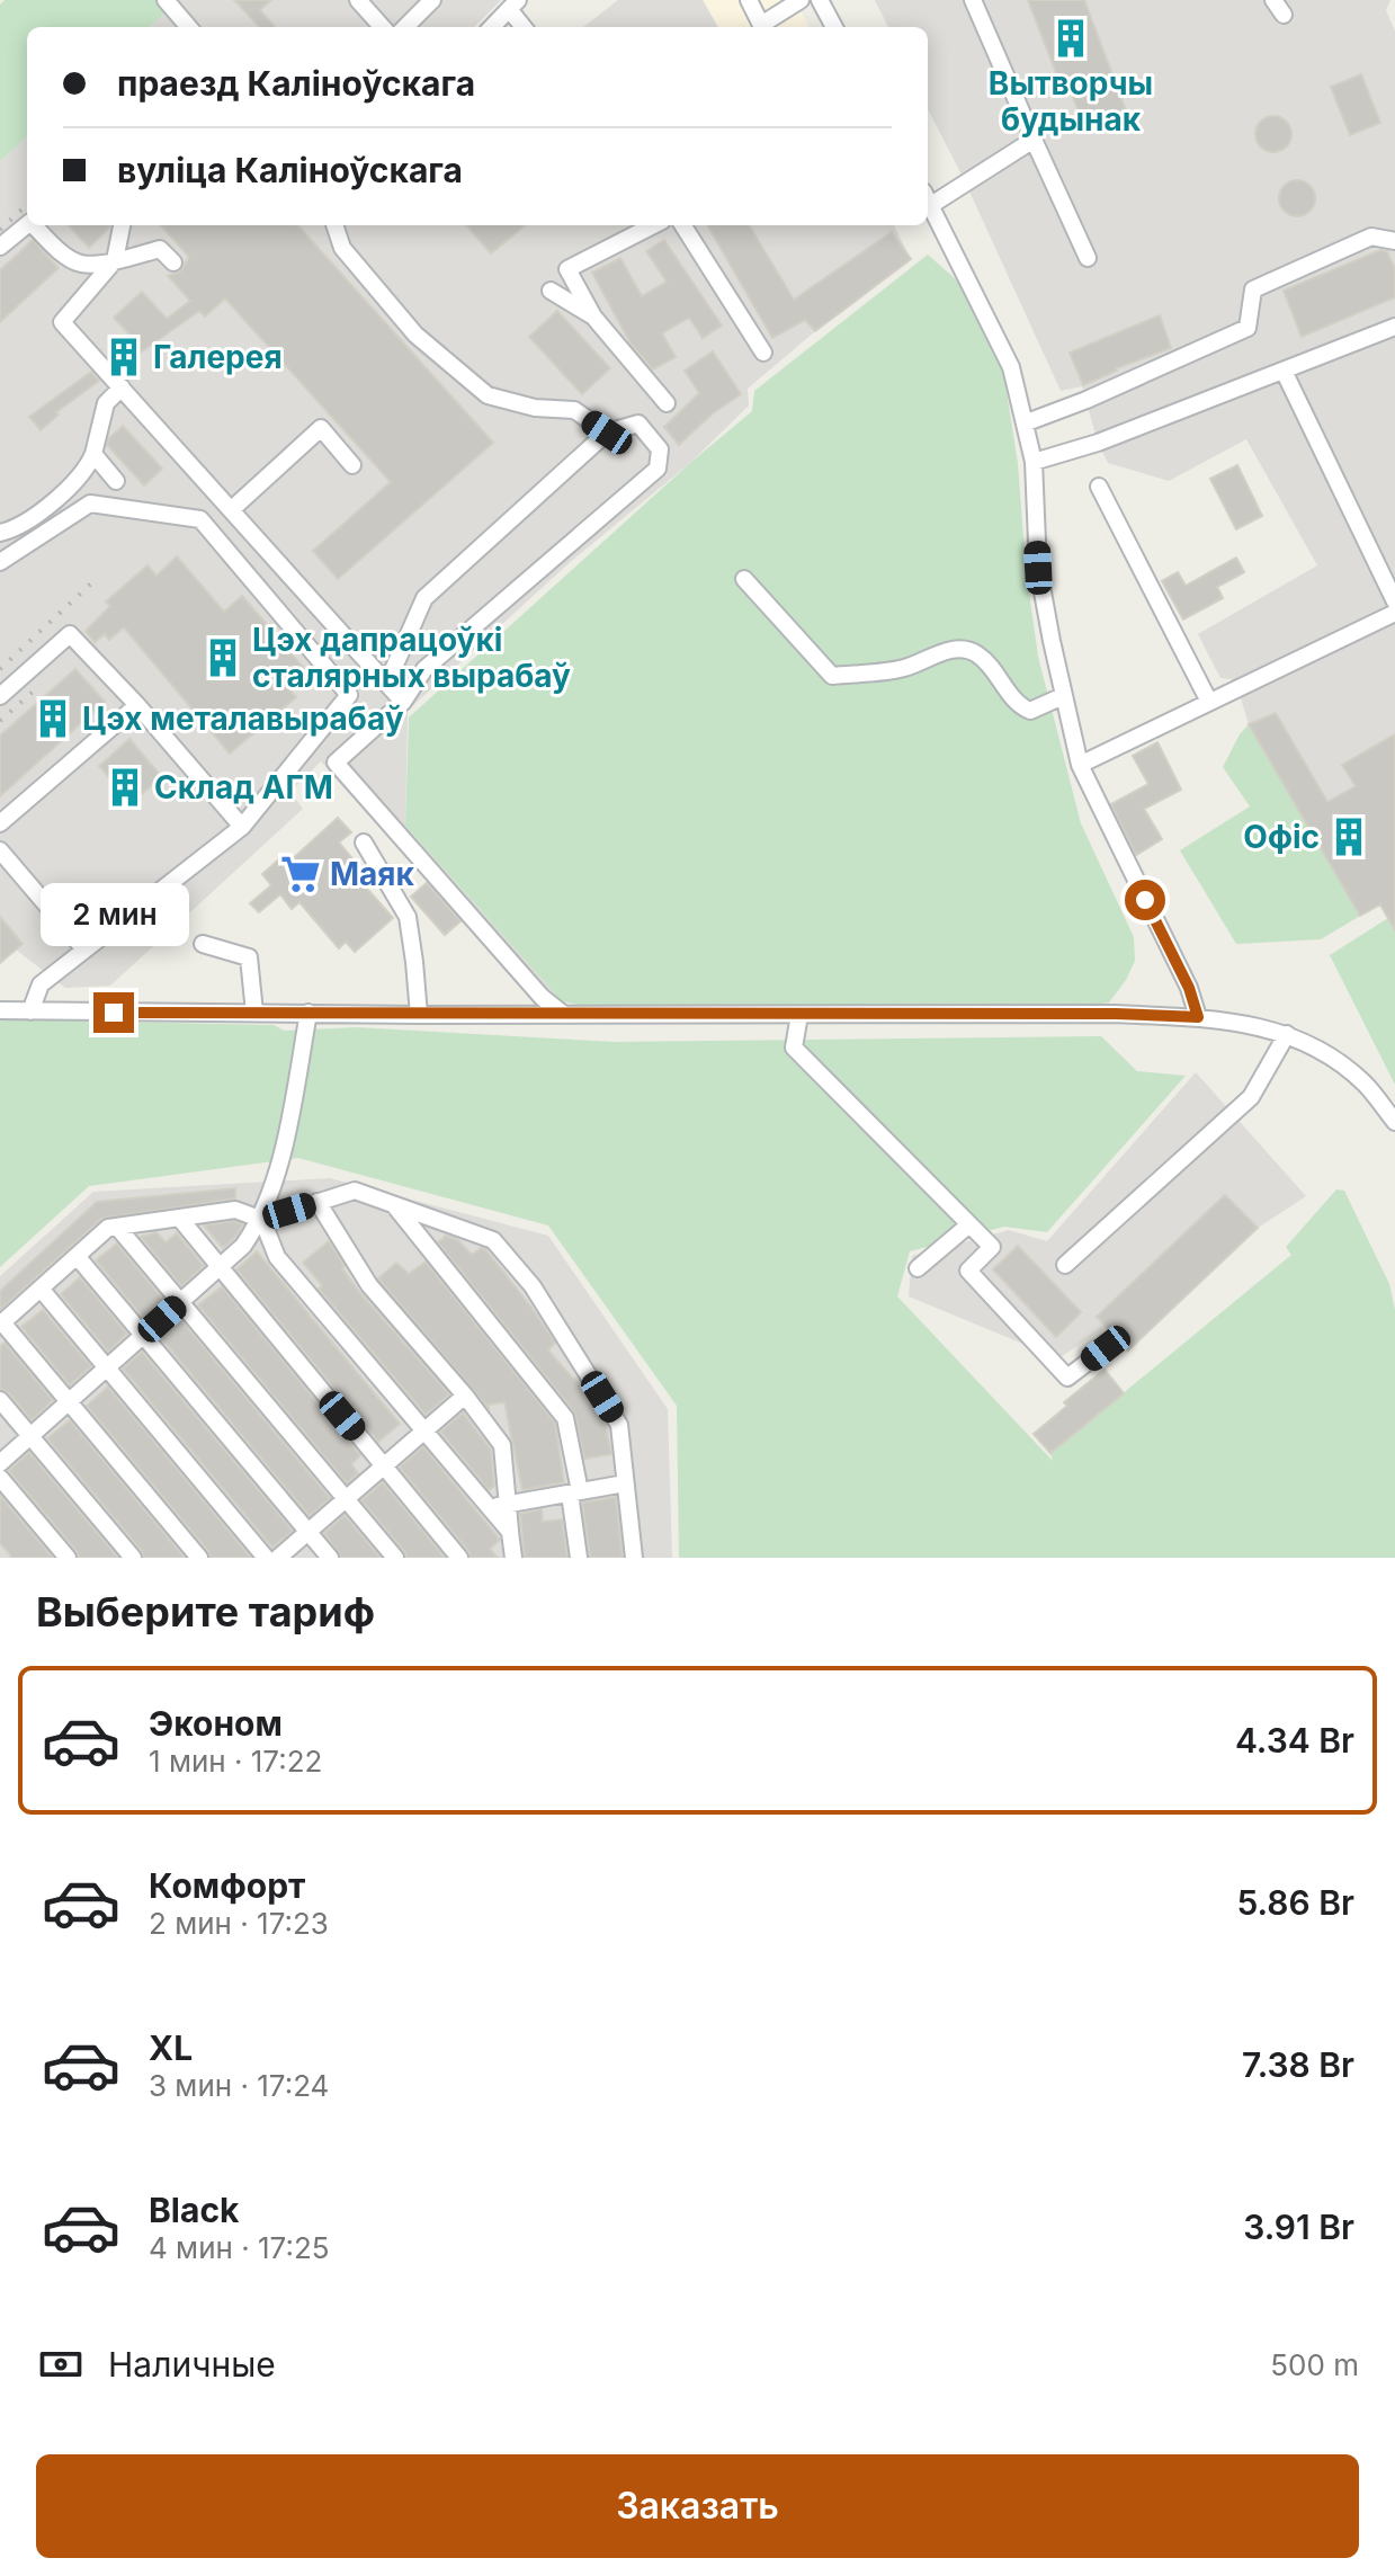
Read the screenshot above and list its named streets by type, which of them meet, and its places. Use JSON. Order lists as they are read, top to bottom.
{
  "places": {
    "building": [
      "Вытворчы будынак",
      "Галерея",
      "Цэх дапрацоўкі сталярных вырабаў",
      "Цэх металавырабаў",
      "Склад АГМ",
      "Офіс"
    ],
    "supermarket": ["Маяк"]
  },
  "page": {
    "banner": ["праезд Каліноўскага", "вуліца Каліноўскага"],
    "bubble": "2 мин",
    "heading": "Выберите тариф",
    "list": [
      {
        "name": "Эконом",
        "note": "1 мин · 17:22",
        "value": "4.34 Br"
      },
      {
        "name": "Комфорт",
        "note": "2 мин · 17:23",
        "value": "5.86 Br"
      },
      {
        "name": "XL",
        "note": "3 мин · 17:24",
        "value": "7.38 Br"
      },
      {
        "name": "Black",
        "note": "4 мин · 17:25",
        "value": "3.91 Br"
      }
    ],
    "pay": ["Наличные", "500 m"],
    "buttons": "Заказать"
  }
}
